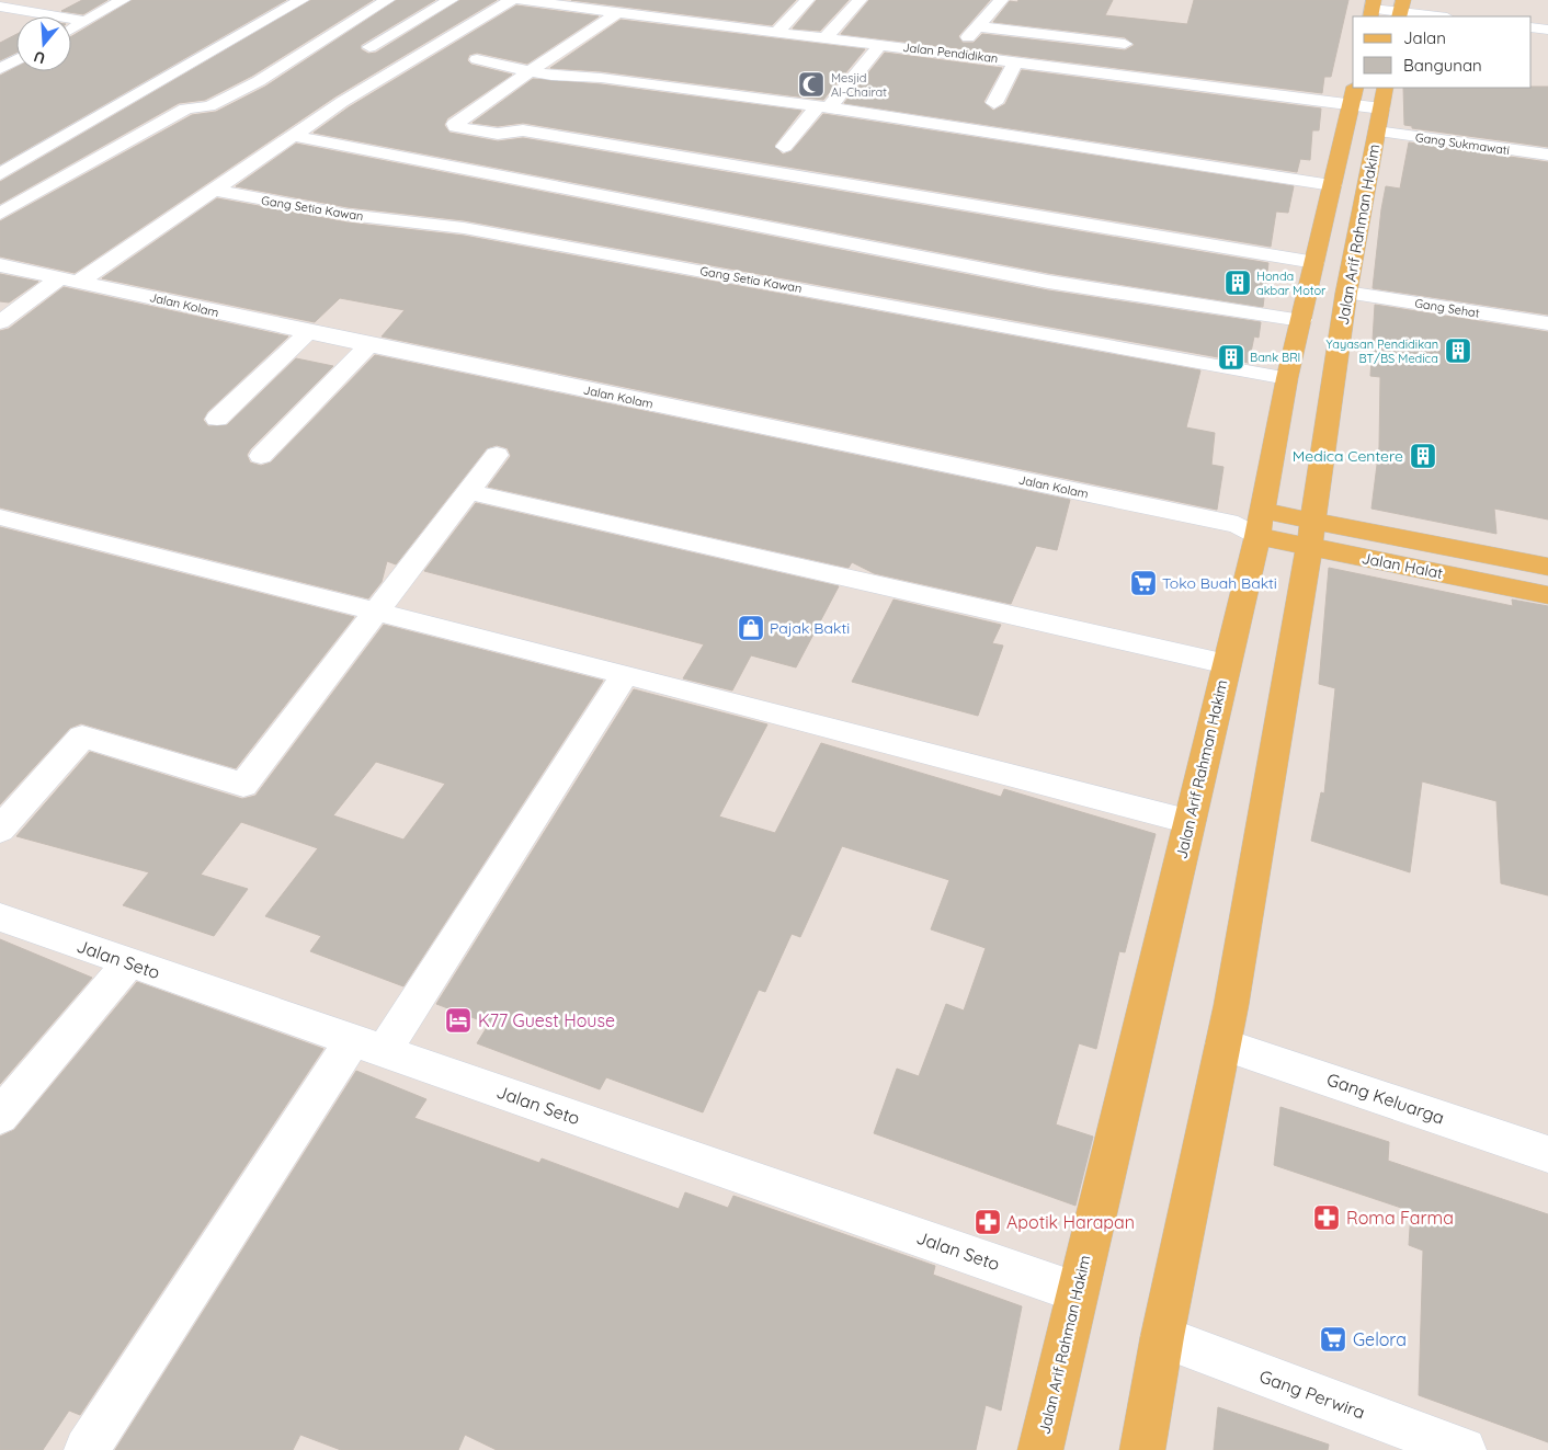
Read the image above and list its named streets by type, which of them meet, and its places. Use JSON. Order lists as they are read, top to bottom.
{
  "streets": {
    "main road": ["Jalan Arif Rahman Hakim", "Jalan Halat"],
    "street": [
      "Jalan Pendidikan",
      "Gang Sukmawati",
      "Gang Setia Kawan",
      "Jalan Kolam",
      "Gang Sehat",
      "Jalan Seto",
      "Gang Keluarga",
      "Gang Perwira"
    ]
  },
  "crossings": [
    ["Jalan Pendidikan", "Jalan Arif Rahman Hakim"],
    ["Gang Sukmawati", "Jalan Arif Rahman Hakim"],
    ["Gang Setia Kawan", "Jalan Arif Rahman Hakim"],
    ["Jalan Arif Rahman Hakim", "Jalan Kolam"],
    ["Jalan Arif Rahman Hakim", "Gang Sehat"],
    ["Jalan Arif Rahman Hakim", "Jalan Halat"],
    ["Jalan Arif Rahman Hakim", "Jalan Seto"],
    ["Jalan Arif Rahman Hakim", "Gang Keluarga"],
    ["Jalan Arif Rahman Hakim", "Gang Perwira"],
    ["Jalan Kolam", "Jalan Halat"]
  ],
  "places": {
    "mosque": ["Mesjid Al-Chairat"],
    "building": [
      "Honda akbar Motor",
      "Yayasan Pendidikan BT/BS Medica",
      "Bank BRI",
      "Medica Centere"
    ],
    "supermarket": ["Toko Buah Bakti", "Gelora"],
    "shop": ["Pajak Bakti"],
    "hotel": ["K77 Guest House"],
    "pharmacy": ["Roma Farma", "Apotik Harapan"]
  },
  "legend": ["Jalan", "Bangunan"],
  "north": "bottom"
}
